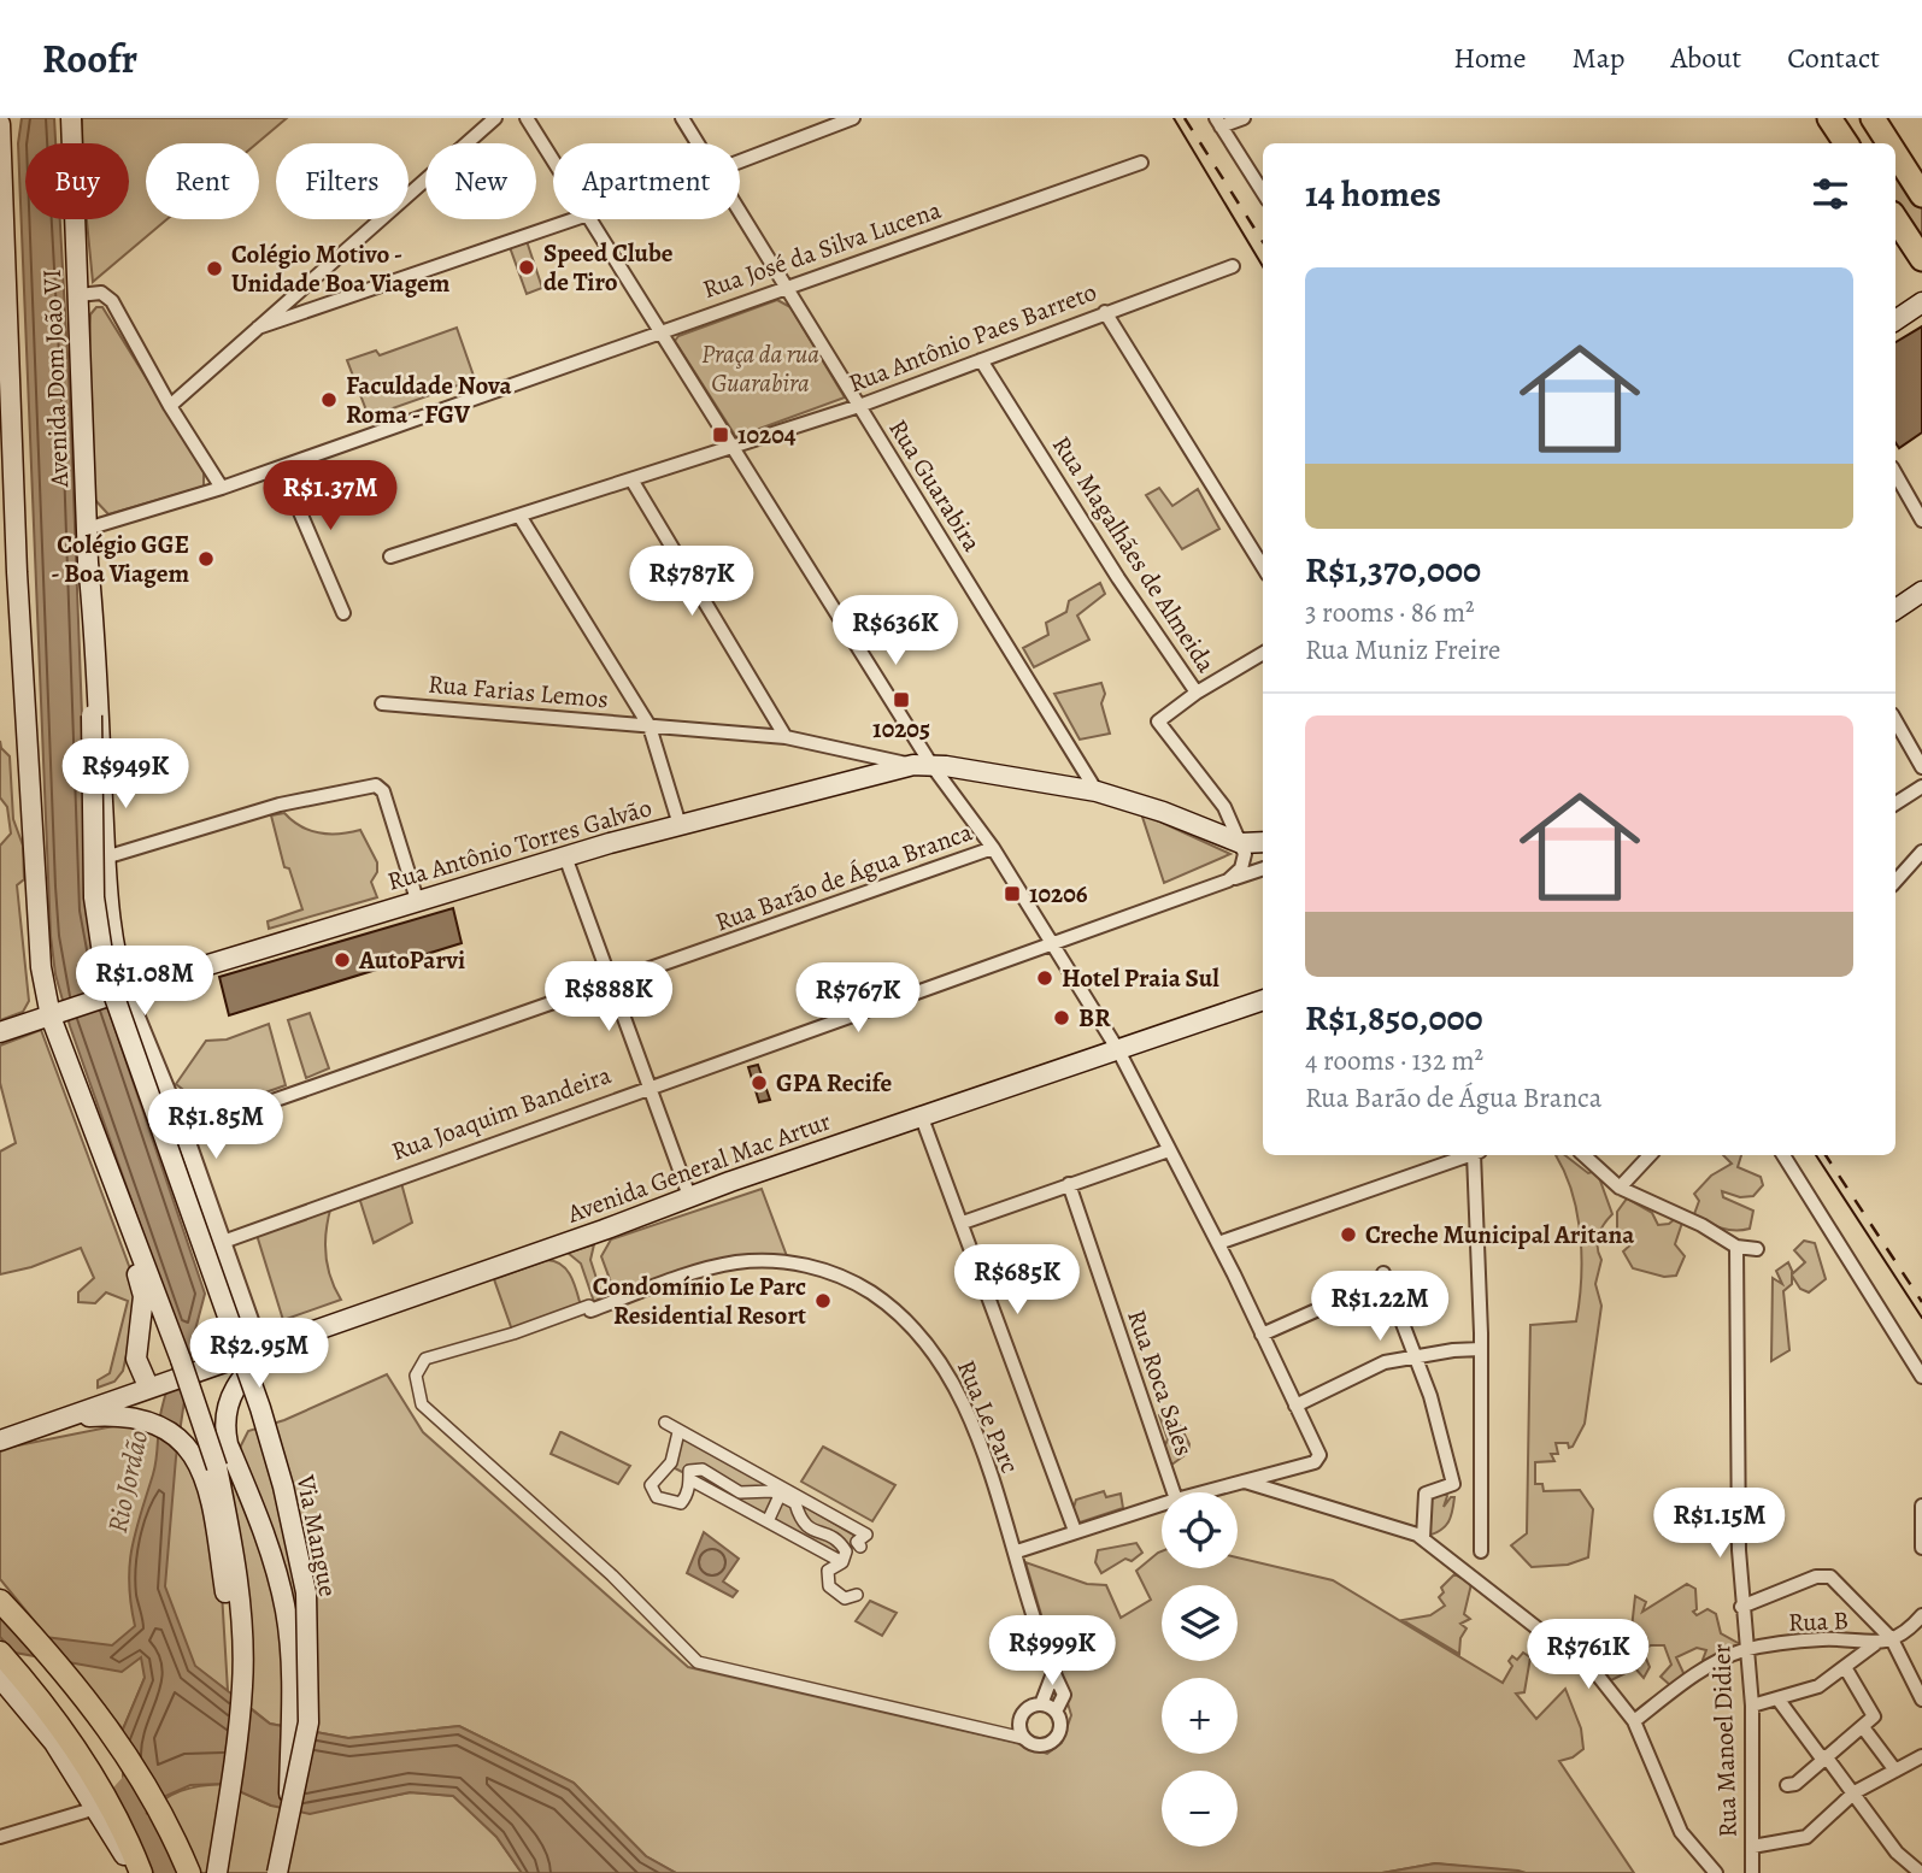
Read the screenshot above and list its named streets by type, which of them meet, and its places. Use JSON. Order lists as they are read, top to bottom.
{
  "streets": {
    "main road": [
      "Avenida Dom João VI",
      "Rua Antônio Torres Galvão",
      "Avenida General Mac Artur",
      "Via Mangue"
    ],
    "street": [
      "Rua José da Silva Lucena",
      "Rua Antônio Paes Barreto",
      "Rua Guarabira",
      "Rua Magalhães de Almeida",
      "Rua Farias Lemos",
      "Rua Barão de Água Branca",
      "Rua Joaquim Bandeira",
      "Rua Roca Sales",
      "Rua Le Parc",
      "Rua B",
      "Rua Manoel Didier"
    ]
  },
  "crossings": [
    ["Rua José da Silva Lucena", "Avenida Dom João VI"],
    ["Rua José da Silva Lucena", "Rua Guarabira"],
    ["Rua Antônio Paes Barreto", "Rua Guarabira"],
    ["Rua Antônio Paes Barreto", "Rua Magalhães de Almeida"],
    ["Avenida Dom João VI", "Rua Antônio Torres Galvão"],
    ["Avenida Dom João VI", "Via Mangue"],
    ["Rua Farias Lemos", "Rua Antônio Torres Galvão"],
    ["Rua B", "Rua Manoel Didier"]
  ],
  "water": ["Rio Jordão"],
  "parks": ["Praça da rua Guarabira"],
  "places": {
    "other": [
      "Speed Clube de Tiro",
      "Colégio Motivo - Unidade Boa Viagem",
      "Faculdade Nova Roma - FGV",
      "Colégio GGE - Boa Viagem",
      "AutoParvi",
      "Hotel Praia Sul",
      "BR",
      "GPA Recife",
      "Creche Municipal Aritana",
      "Condomínio Le Parc Residential Resort"
    ],
    "transit": ["10204", "10205", "10206"]
  },
  "page": {
    "header": "Roofr",
    "nav": [
      "Home",
      "Map",
      "About",
      "Contact"
    ],
    "chip": [
      "Buy",
      "Rent",
      "Filters",
      "New",
      "Apartment"
    ],
    "heading": "14 homes",
    "list": [
      {
        "name": "R$1,370,000",
        "note": "3 rooms · 86 m² · Rua Muniz Freire"
      },
      {
        "name": "R$1,850,000",
        "note": "4 rooms · 132 m² · Rua Barão de Água Branca"
      }
    ],
    "price": [
      "R$1.37M",
      "R$787K",
      "R$636K",
      "R$949K",
      "R$1.08M",
      "R$888K",
      "R$767K",
      "R$1.85M",
      "R$685K",
      "R$1.22M",
      "R$2.95M",
      "R$1.15M",
      "R$999K",
      "R$761K"
    ],
    "map_buttons": ["+", "−"]
  }
}
